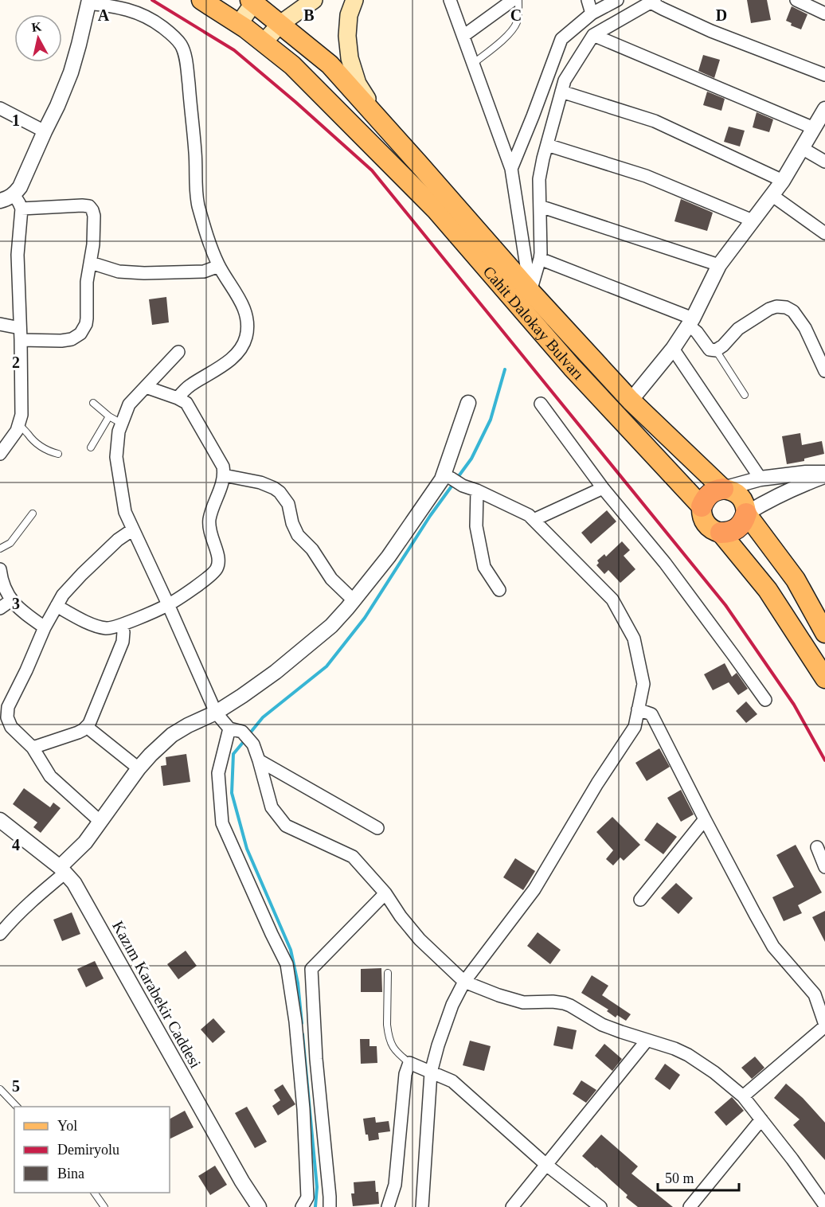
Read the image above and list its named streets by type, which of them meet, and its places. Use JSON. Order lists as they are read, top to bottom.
{
  "streets": {
    "main road": ["Cahit Dalokay Bulvarı"],
    "street": ["Kazım Karabekir Caddesi"]
  },
  "legend": ["Yol", "Demiryolu", "Bina"],
  "scale_bar": "50 m",
  "north": "top",
  "grid": {
    "columns": [
      "A",
      "B",
      "C",
      "D"
    ],
    "rows": [
      "1",
      "2",
      "3",
      "4",
      "5"
    ]
  }
}
